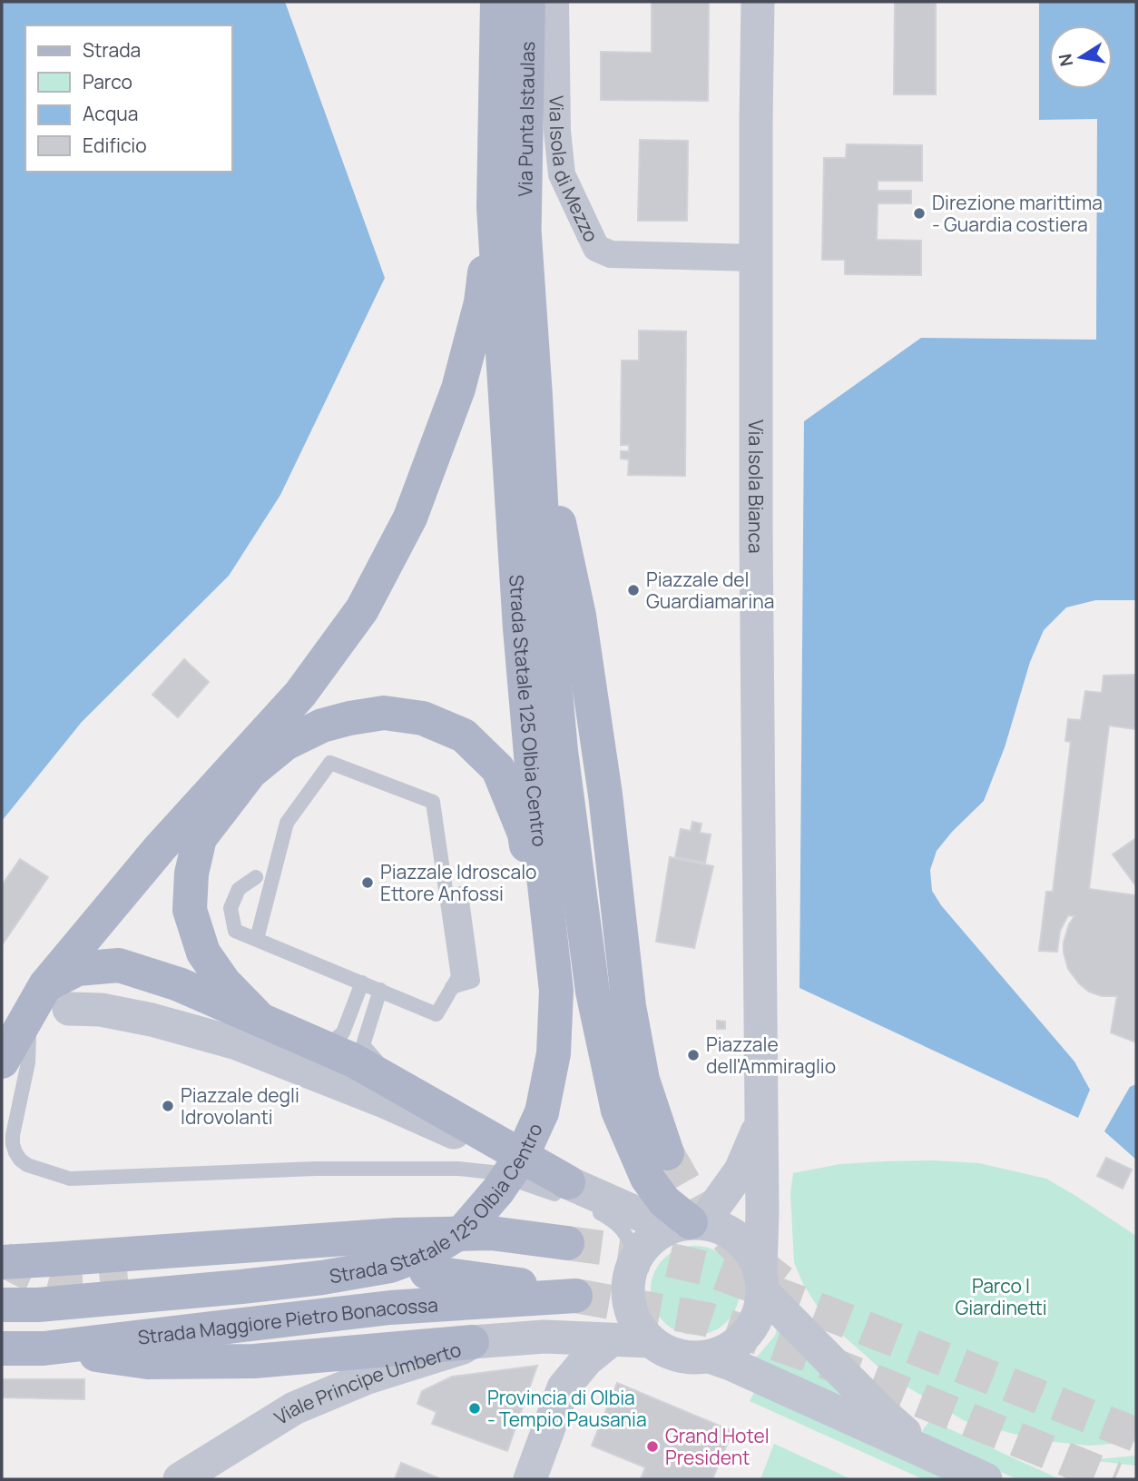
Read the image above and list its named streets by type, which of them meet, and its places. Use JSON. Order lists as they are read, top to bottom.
{
  "streets": {
    "main road": ["Via Punta Istaulas", "Strada Statale 125 Olbia Centro", "Strada Maggiore Pietro Bonacossa"],
    "street": ["Via Isola di Mezzo", "Via Isola Bianca", "Viale Principe Umberto"]
  },
  "crossings": [
    ["Via Punta Istaulas", "Strada Statale 125 Olbia Centro"],
    ["Via Isola di Mezzo", "Via Isola Bianca"],
    ["Via Isola Bianca", "Viale Principe Umberto"]
  ],
  "parks": ["Parco I Giardinetti"],
  "places": [
    "Direzione marittima - Guardia costiera",
    "Piazzale del Guardiamarina",
    "Piazzale Idroscalo Ettore Anfossi",
    "Piazzale dell'Ammiraglio",
    "Piazzale degli Idrovolanti",
    "Provincia di Olbia - Tempio Pausania",
    "Grand Hotel President"
  ],
  "legend": [
    "Strada",
    "Parco",
    "Acqua",
    "Edificio"
  ],
  "north": "left"
}
